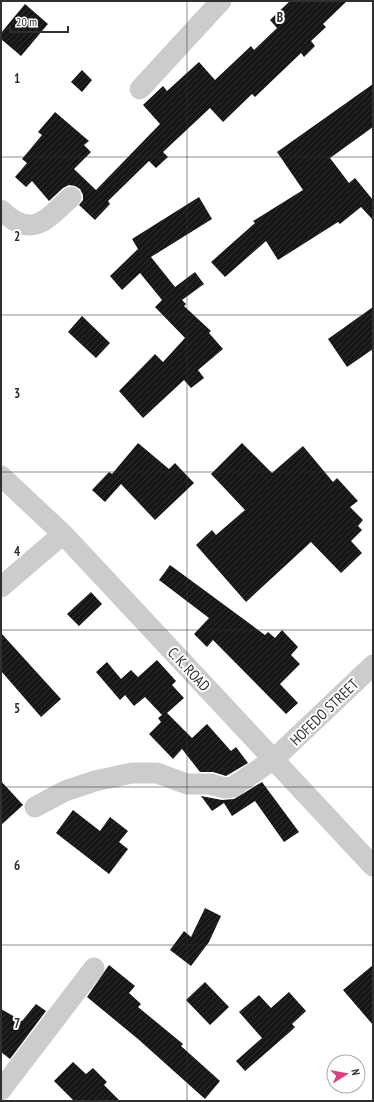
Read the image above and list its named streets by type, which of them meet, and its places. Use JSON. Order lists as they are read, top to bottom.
{
  "streets": {
    "street": ["C. K. ROAD", "HOFEDO STREET"]
  },
  "crossings": [
    ["C. K. ROAD", "HOFEDO STREET"]
  ],
  "scale_bar": "20 m",
  "north": "right",
  "grid": {
    "columns": ["B"],
    "rows": [
      "1",
      "2",
      "3",
      "4",
      "5",
      "6",
      "7"
    ]
  }
}
